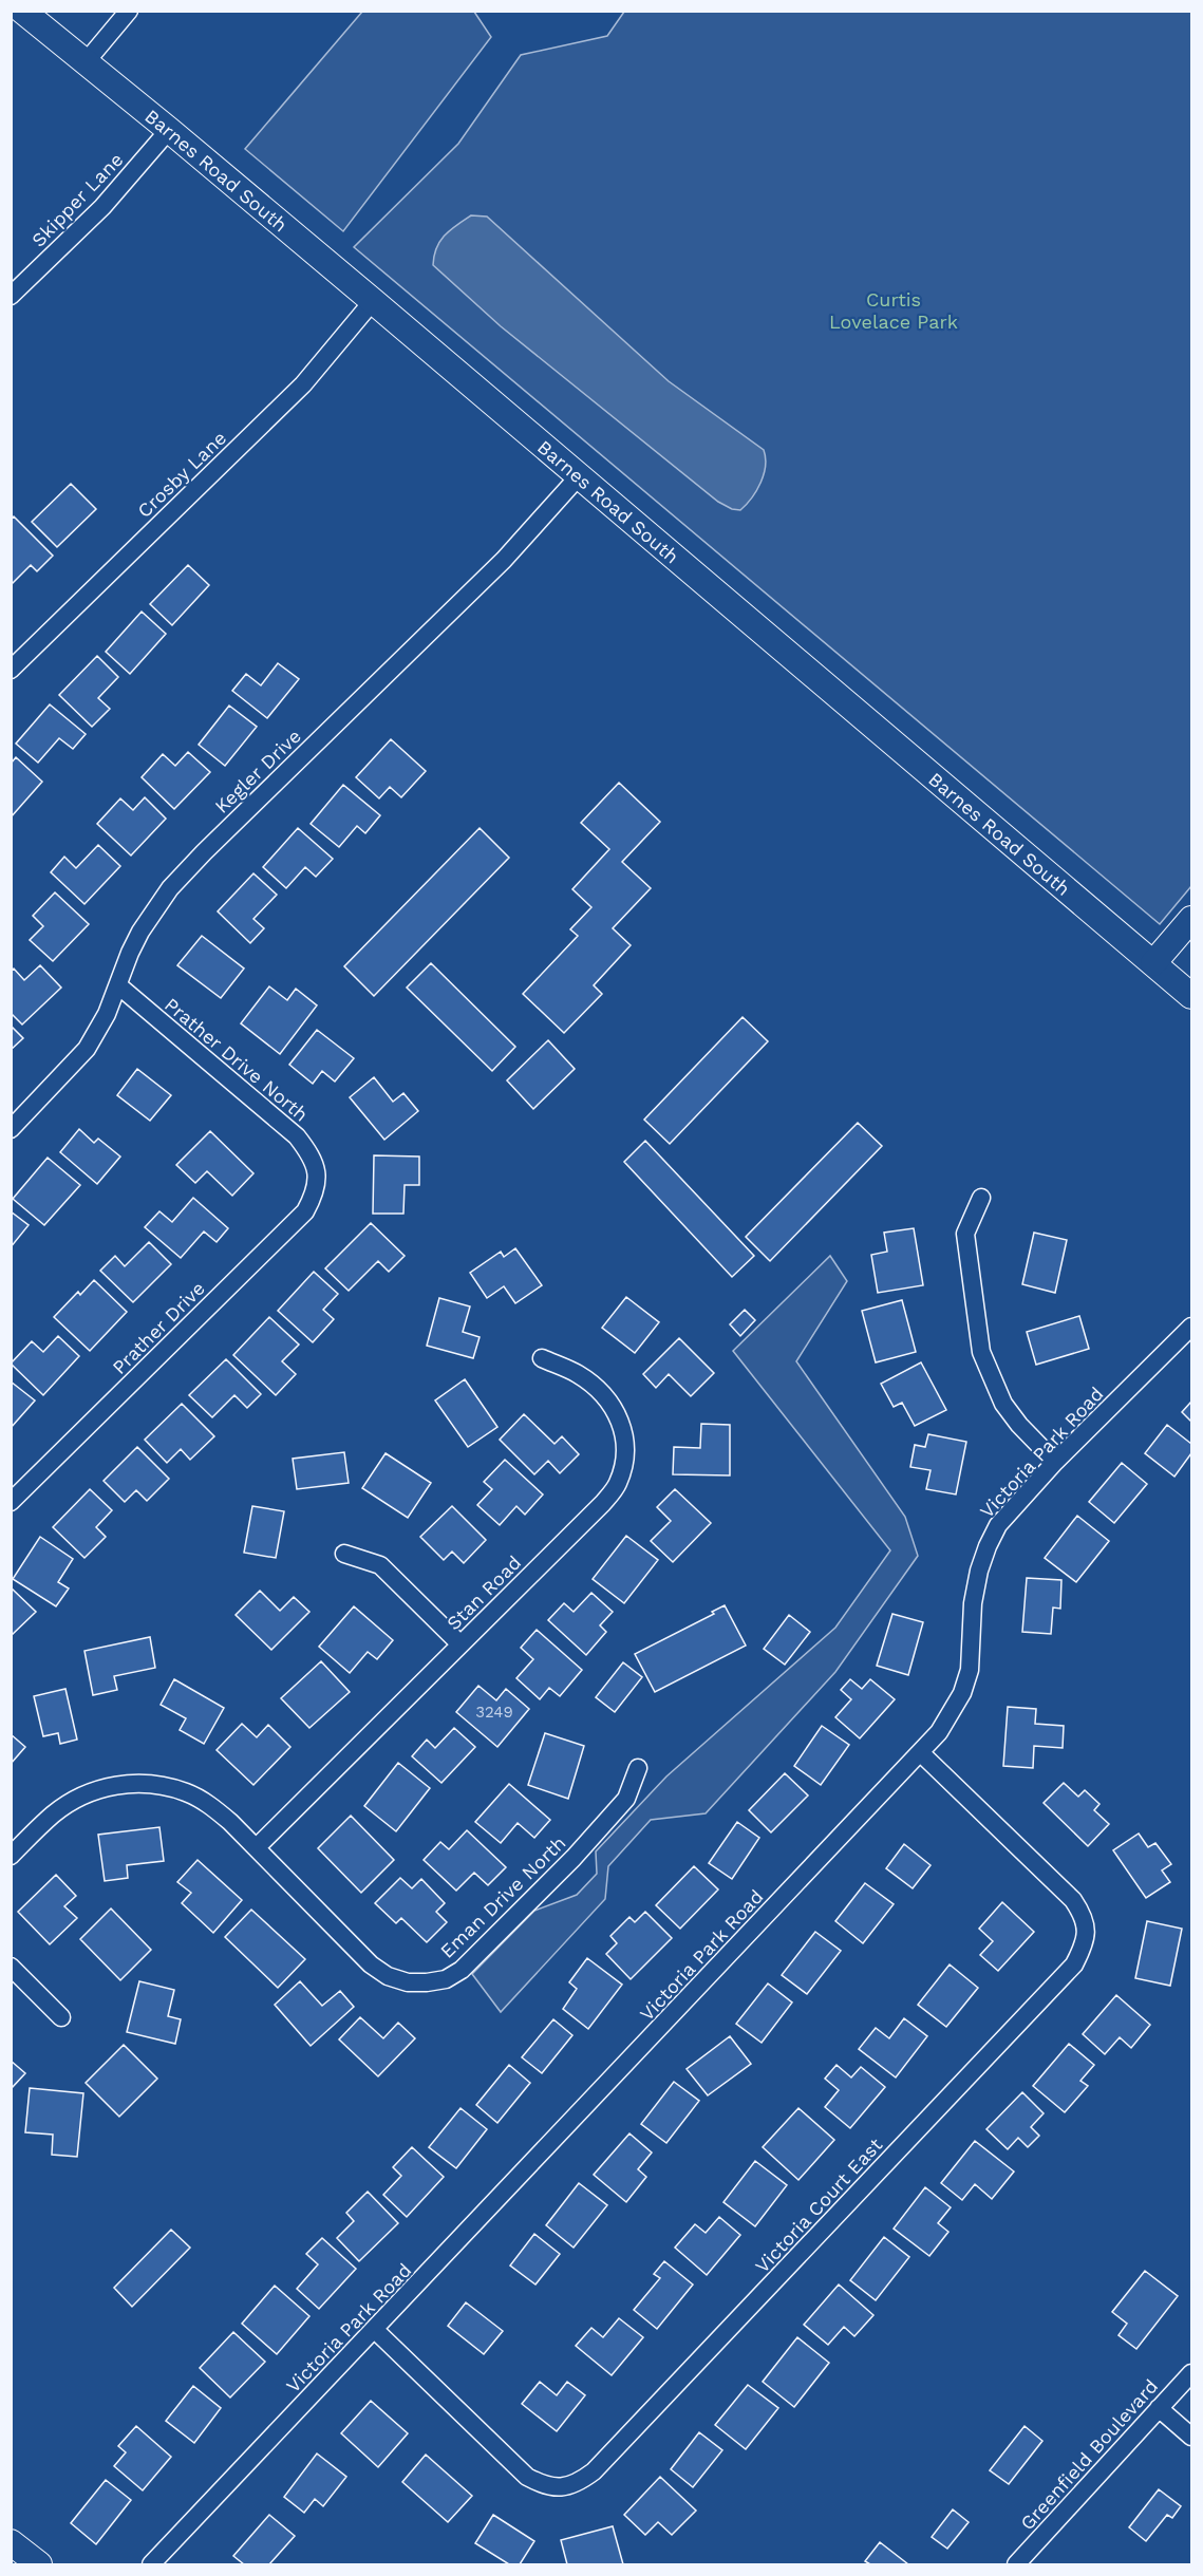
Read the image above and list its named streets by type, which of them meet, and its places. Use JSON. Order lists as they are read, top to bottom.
{
  "streets": {
    "street": [
      "Barnes Road South",
      "Skipper Lane",
      "Crosby Lane",
      "Kegler Drive",
      "Prather Drive North",
      "Prather Drive",
      "Victoria Park Road",
      "Stan Road",
      "Eman Drive North",
      "Victoria Court East",
      "Greenfield Boulevard"
    ]
  },
  "crossings": [
    ["Barnes Road South", "Skipper Lane"],
    ["Barnes Road South", "Crosby Lane"],
    ["Barnes Road South", "Kegler Drive"],
    ["Kegler Drive", "Prather Drive North"],
    ["Prather Drive North", "Prather Drive"],
    ["Victoria Park Road", "Victoria Court East"],
    ["Stan Road", "Eman Drive North"]
  ],
  "parks": ["Curtis Lovelace Park"],
  "house_numbers": ["3249"]
}
